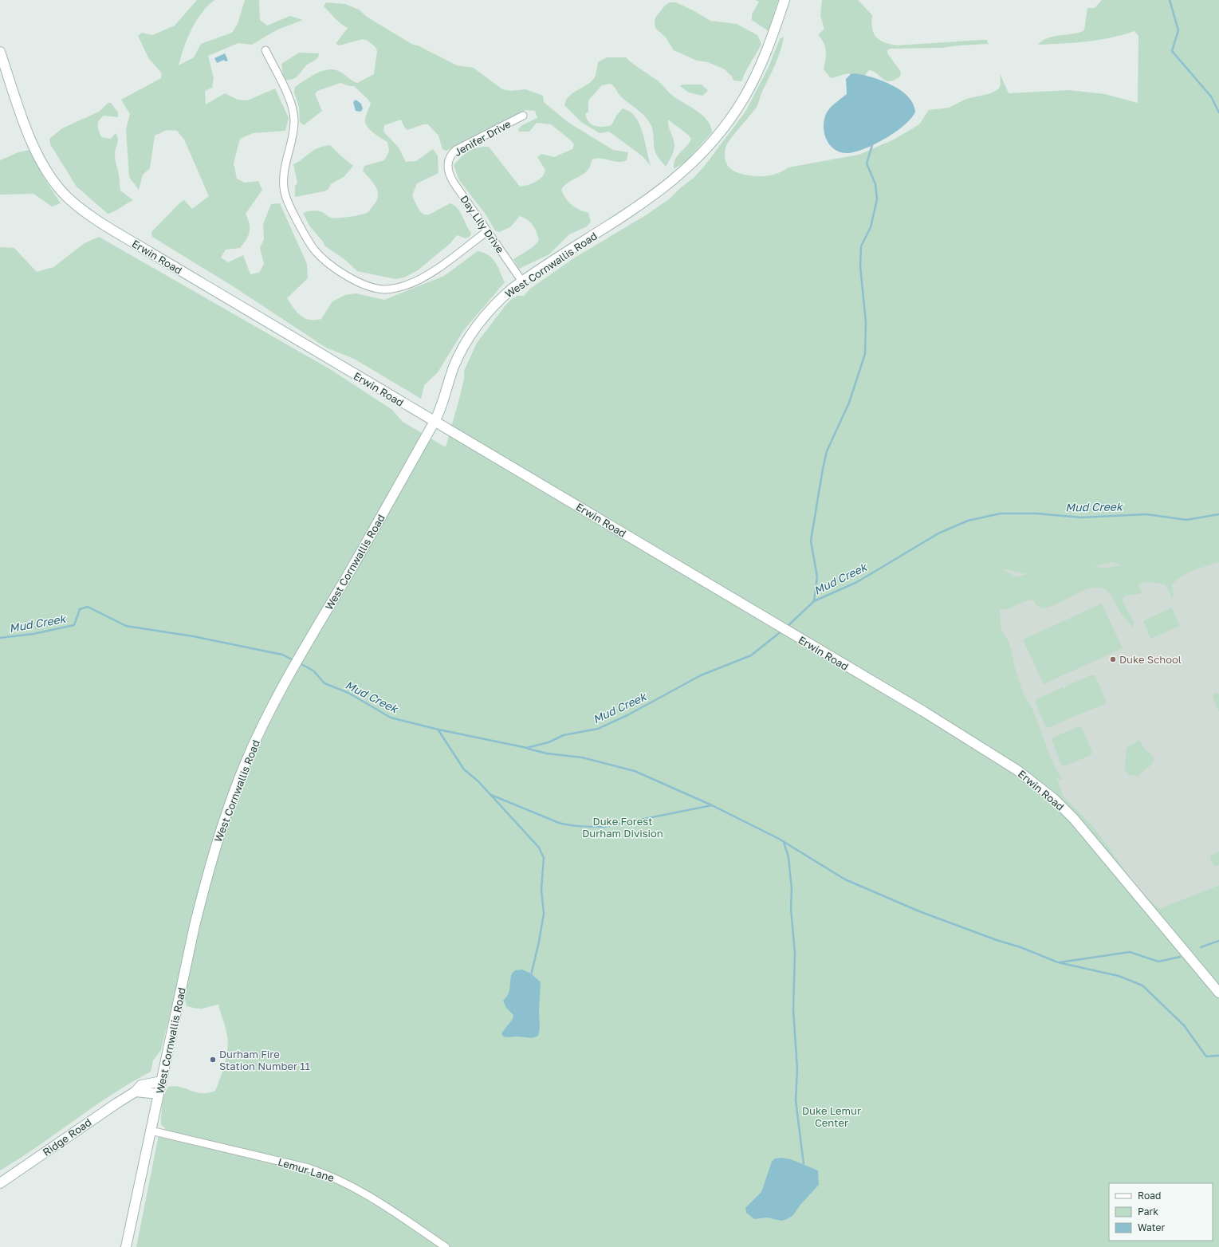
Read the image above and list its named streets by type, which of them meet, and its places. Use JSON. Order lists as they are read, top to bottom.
{
  "streets": {
    "street": [
      "Jenifer Drive",
      "Day Lily Drive",
      "Erwin Road",
      "West Cornwallis Road",
      "Ridge Road",
      "Lemur Lane"
    ]
  },
  "crossings": [
    ["Jenifer Drive", "Day Lily Drive"],
    ["Day Lily Drive", "West Cornwallis Road"],
    ["Erwin Road", "West Cornwallis Road"],
    ["West Cornwallis Road", "Ridge Road"],
    ["West Cornwallis Road", "Lemur Lane"]
  ],
  "water": ["Mud Creek"],
  "parks": ["Duke Forest Durham Division", "Duke Lemur Center"],
  "places": ["Duke School", "Durham Fire Station Number 11"],
  "legend": ["Road", "Park", "Water"]
}
